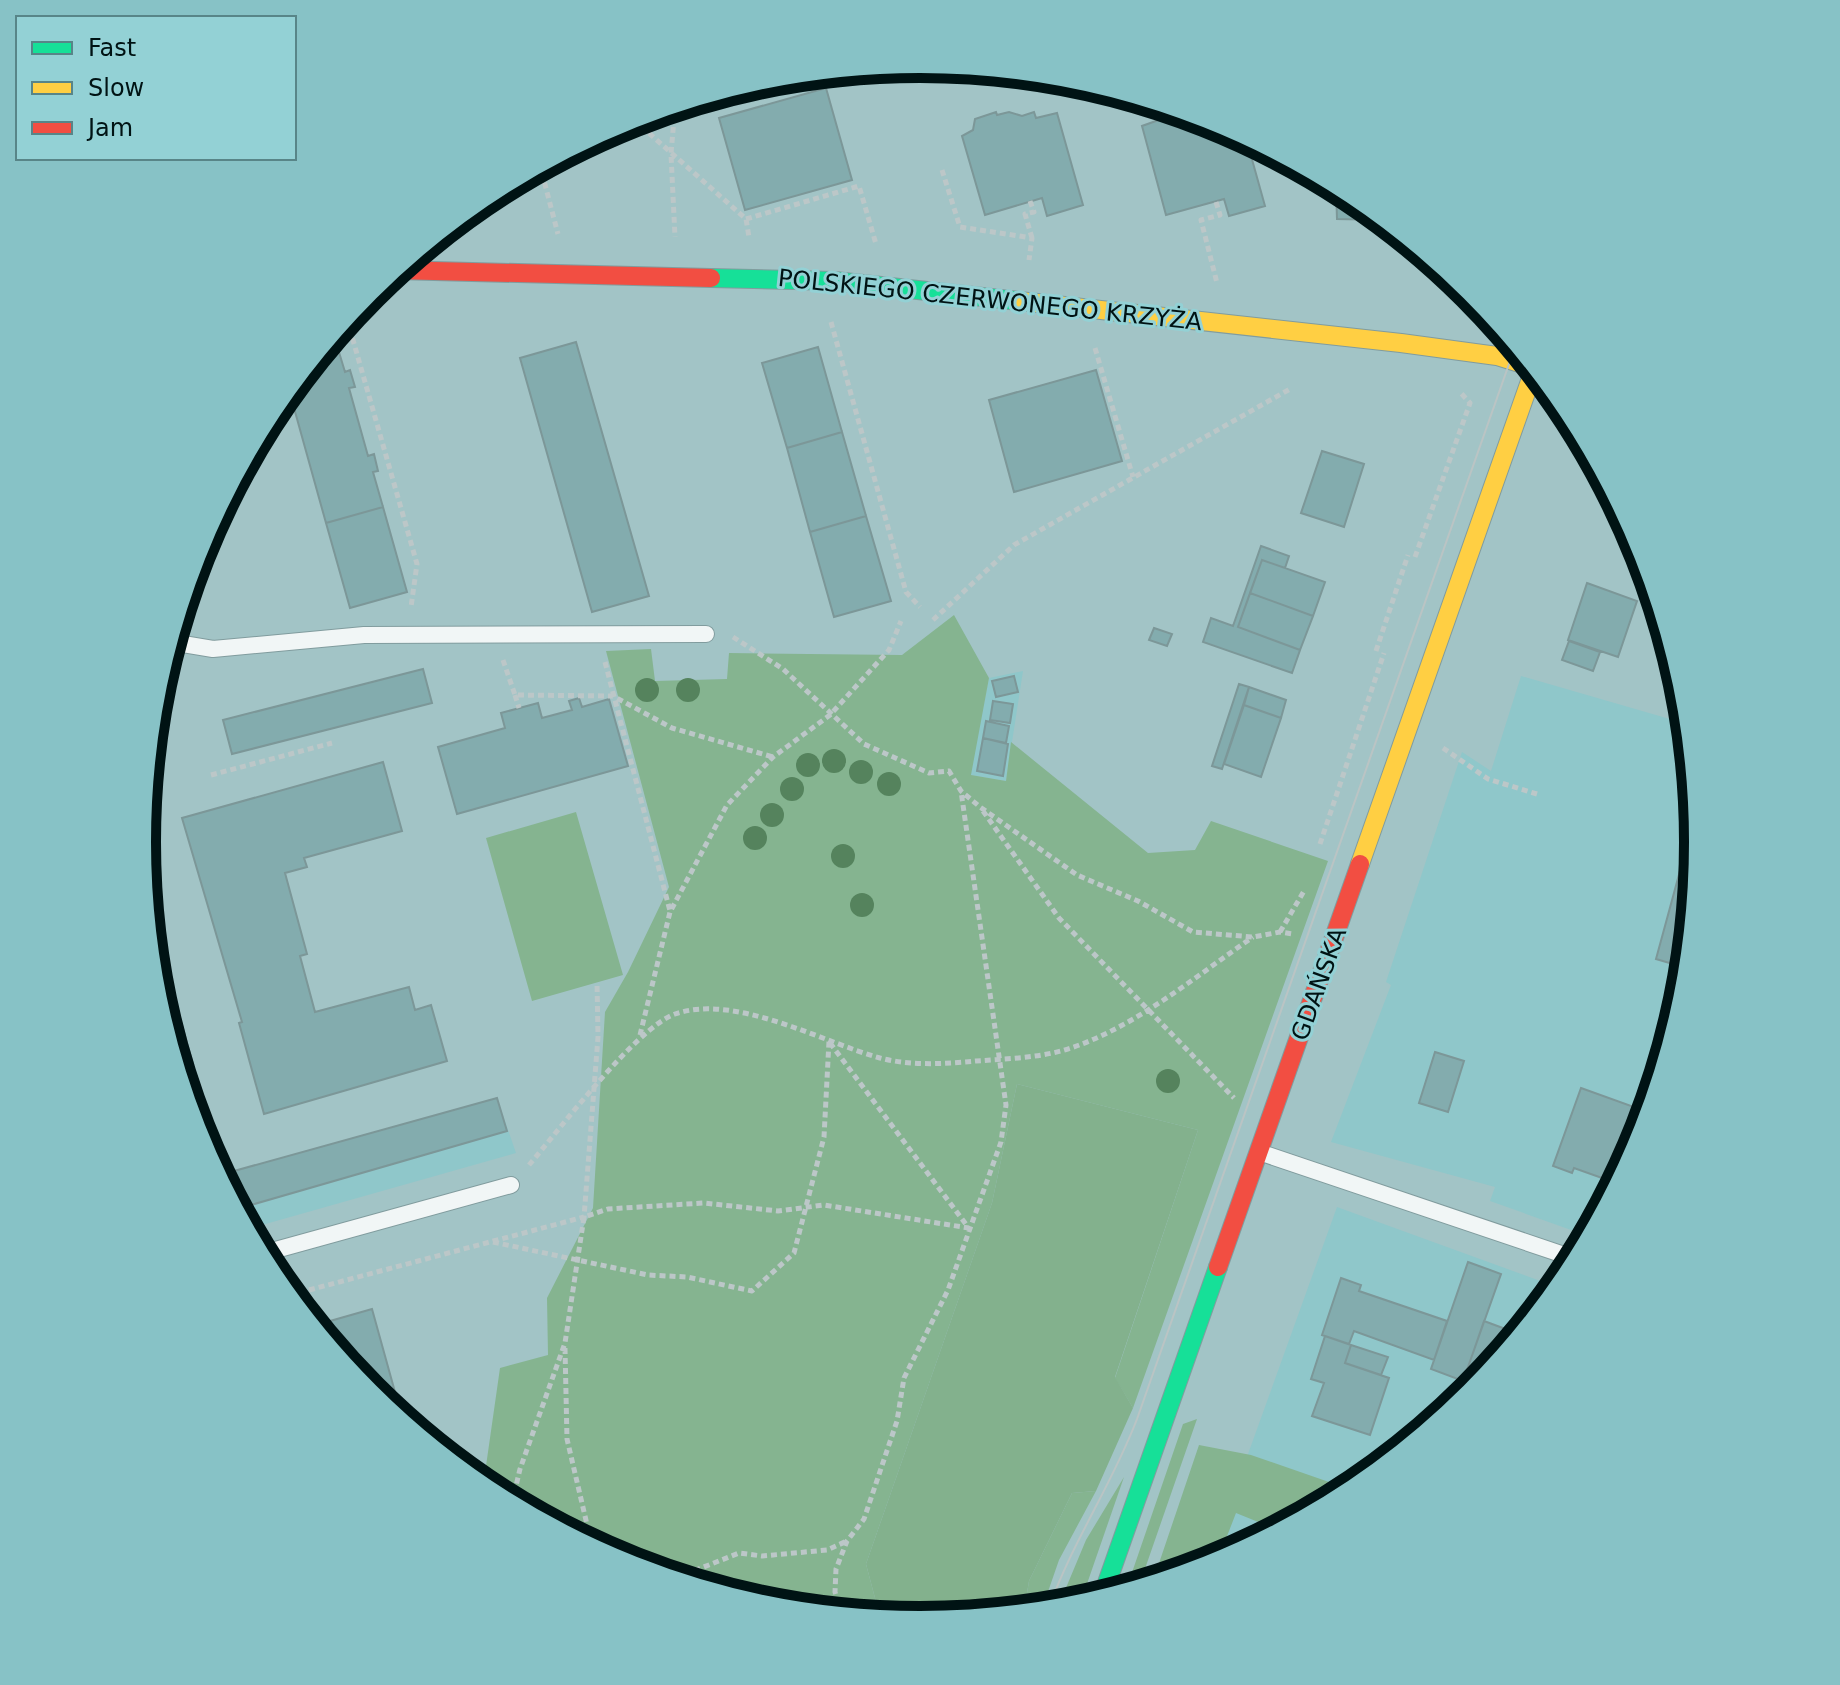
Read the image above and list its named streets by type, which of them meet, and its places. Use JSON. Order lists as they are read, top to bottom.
{
  "streets": {
    "street": ["POLSKIEGO CZERWONEGO KRZYŻA", "GDAŃSKA"]
  },
  "legend": ["Fast", "Slow", "Jam"]
}
